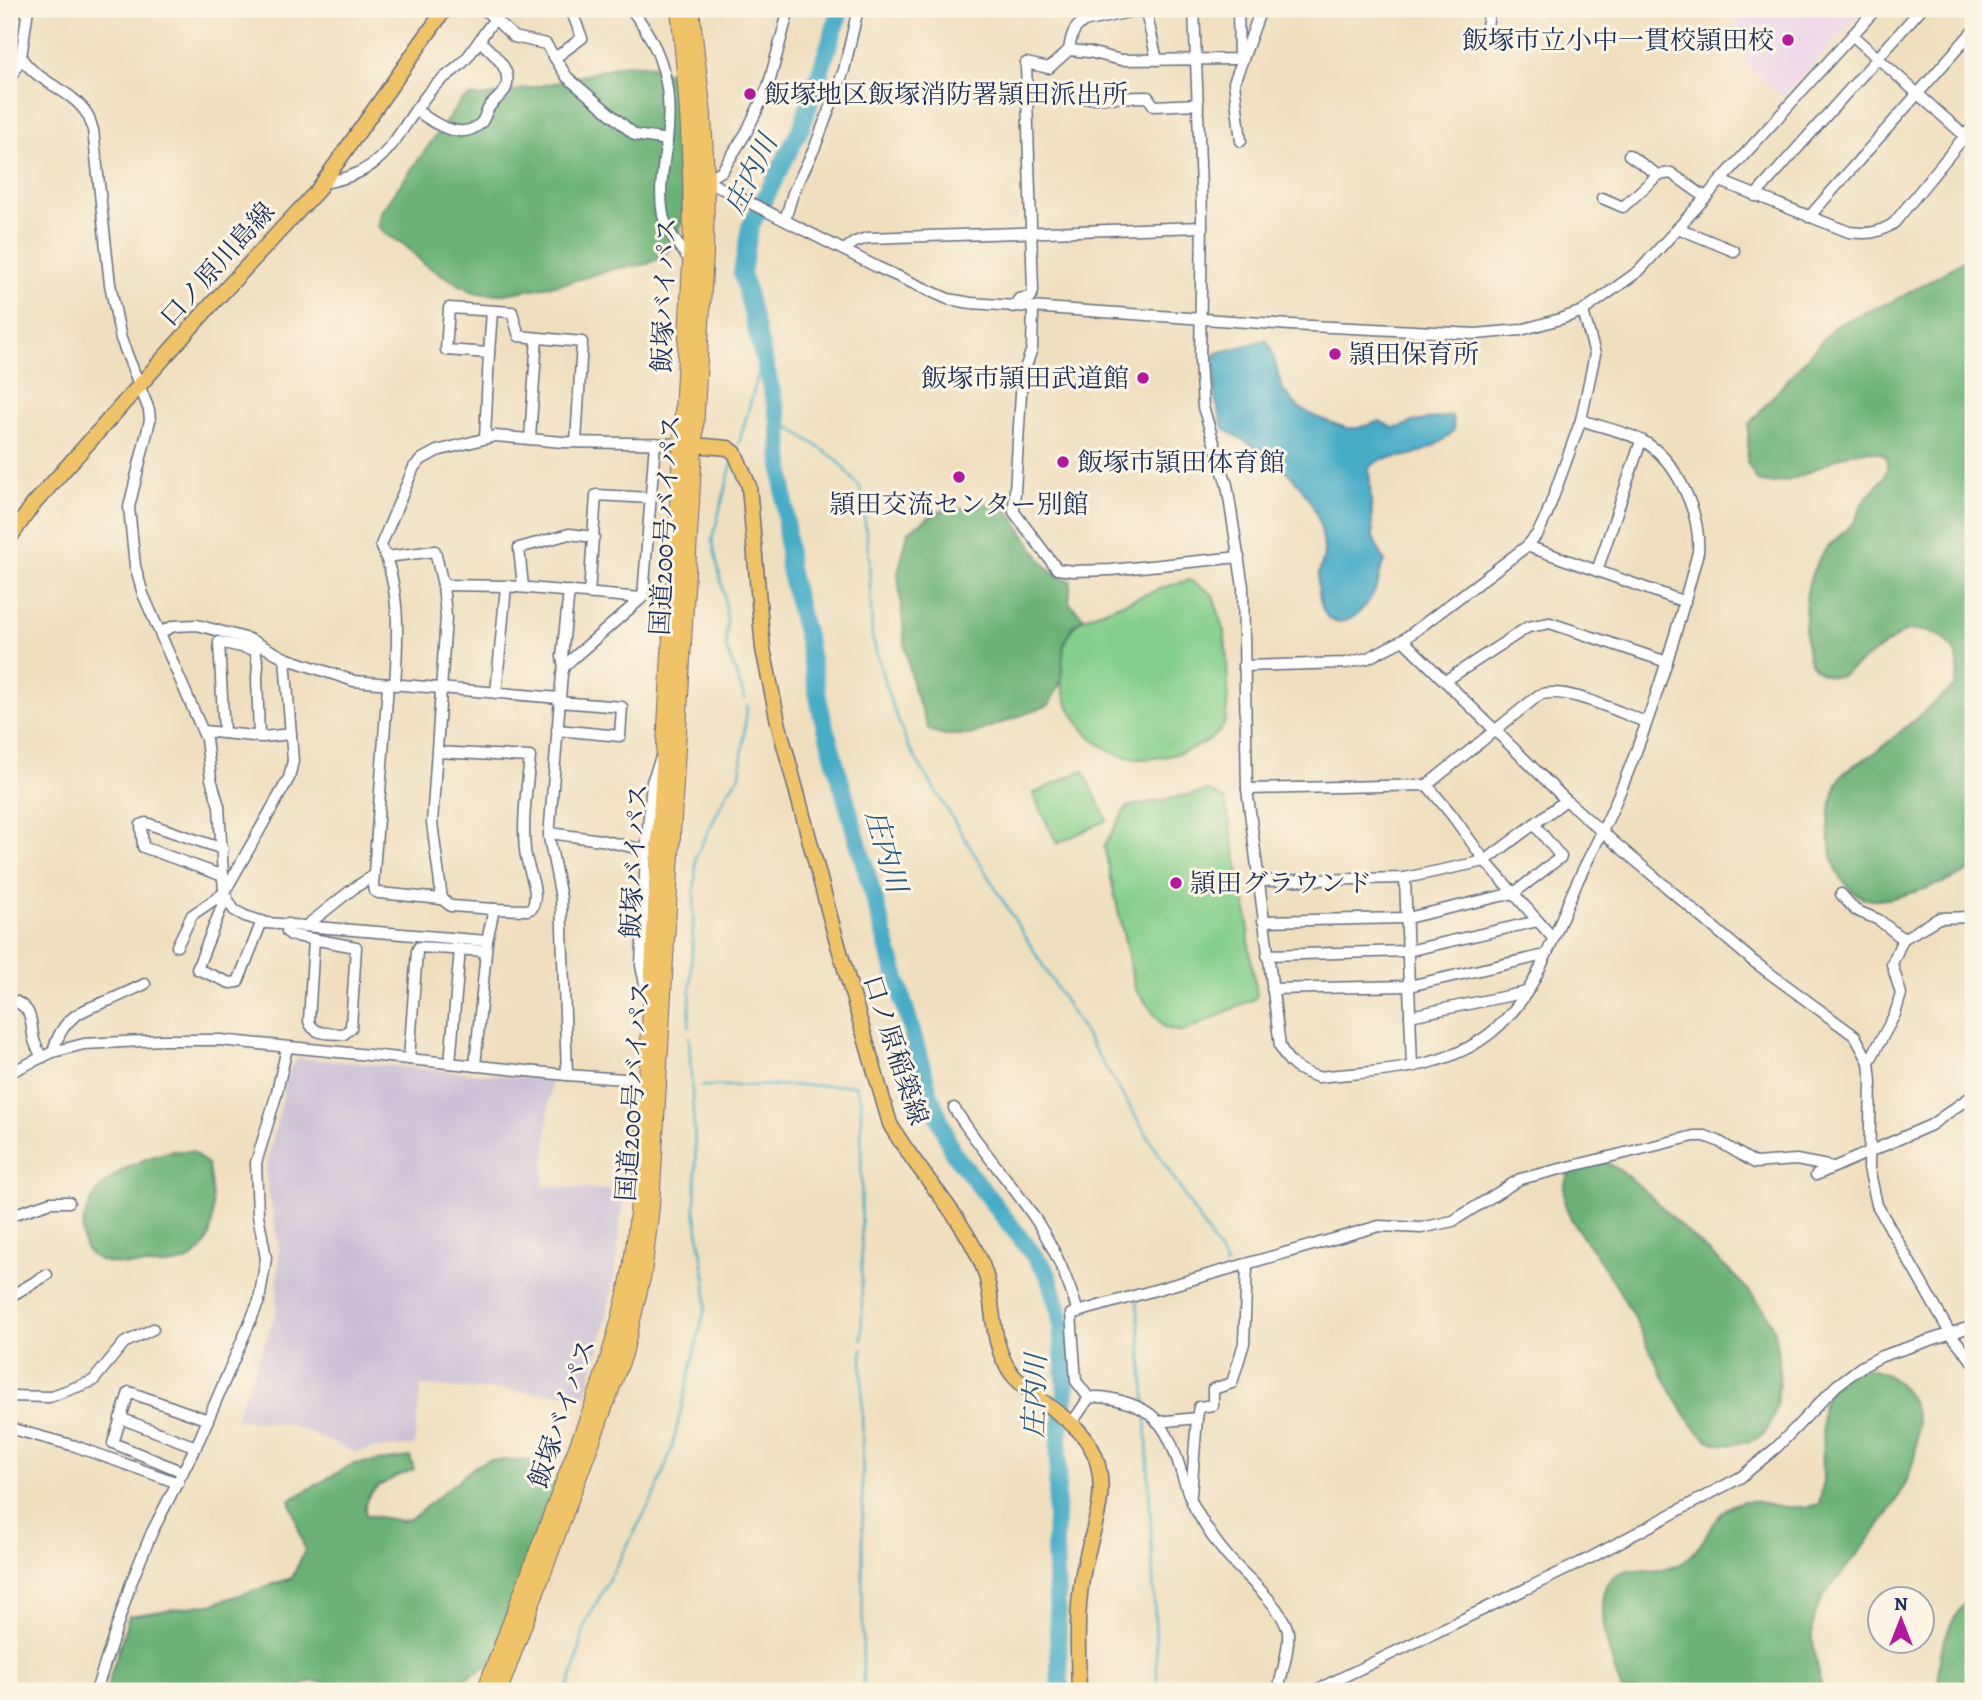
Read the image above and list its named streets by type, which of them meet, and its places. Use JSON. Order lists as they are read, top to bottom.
{
  "streets": {
    "highway": ["飯塚バイパス", "国道200号バイパス"],
    "main road": ["口ノ原川島線", "口ノ原稲築線"]
  },
  "crossings": [
    ["飯塚バイパス", "国道200号バイパス"],
    ["飯塚バイパス", "口ノ原稲築線"],
    ["国道200号バイパス", "口ノ原稲築線"]
  ],
  "water": ["庄内川"],
  "places": [
    "飯塚市立小中一貫校頴田校",
    "飯塚地区飯塚消防署頴田派出所",
    "頴田保育所",
    "飯塚市頴田武道館",
    "飯塚市頴田体育館",
    "頴田交流センター別館",
    "頴田グラウンド"
  ],
  "north": "top"
}
